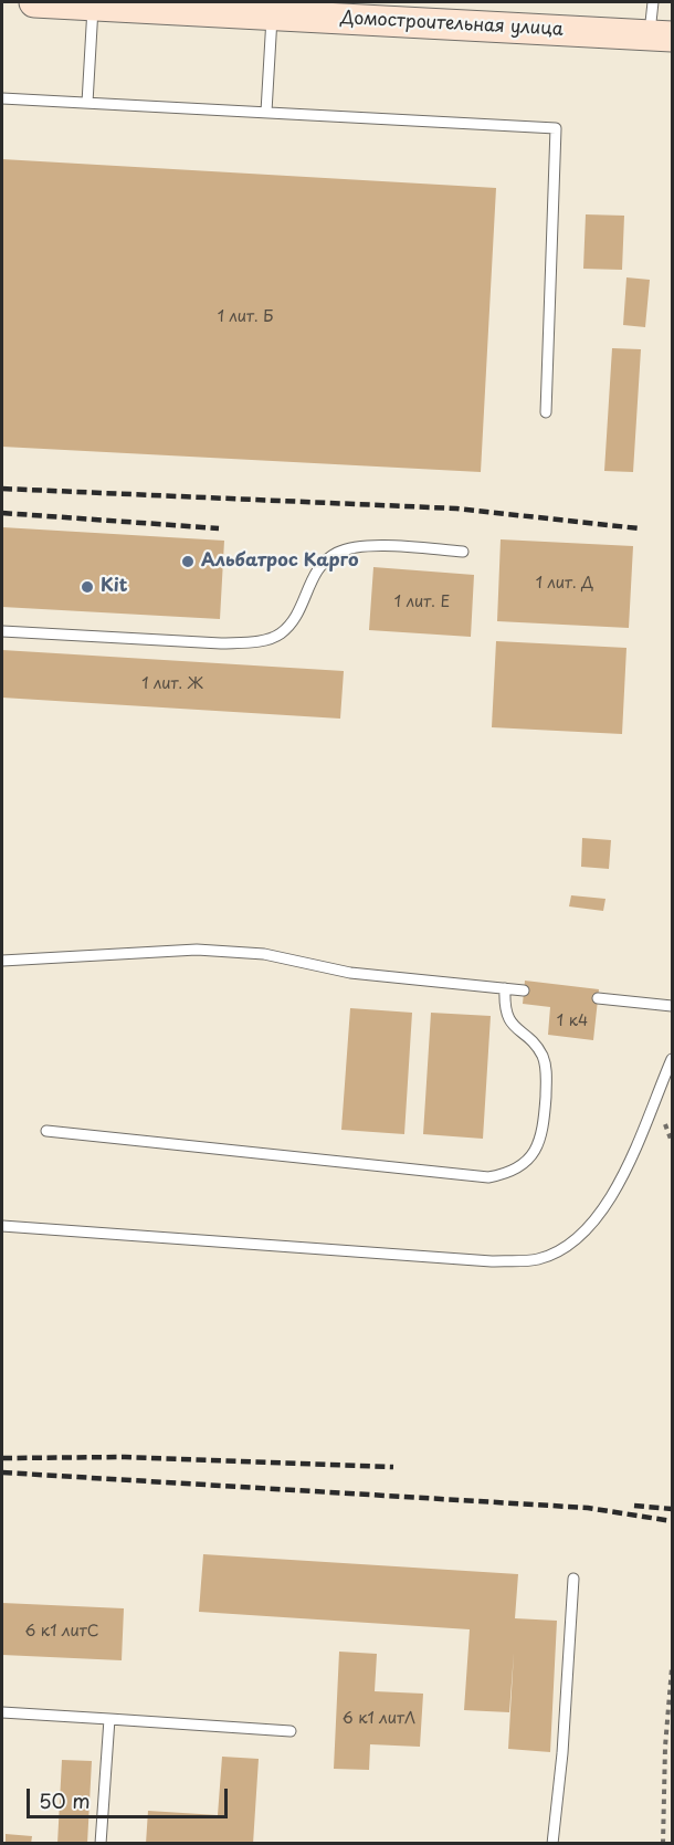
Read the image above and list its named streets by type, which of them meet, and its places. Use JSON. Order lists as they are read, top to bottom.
{
  "streets": {
    "street": ["Домостроительная улица"]
  },
  "places": ["Альбатрос Карго", "Kit"],
  "house_numbers": [
    "1 лит. Б",
    "1 лит. Д",
    "1 лит. Е",
    "1 лит. Ж",
    "1 к4",
    "6 к1 литС",
    "6 к1 литЛ"
  ],
  "scale_bar": "50 m"
}
